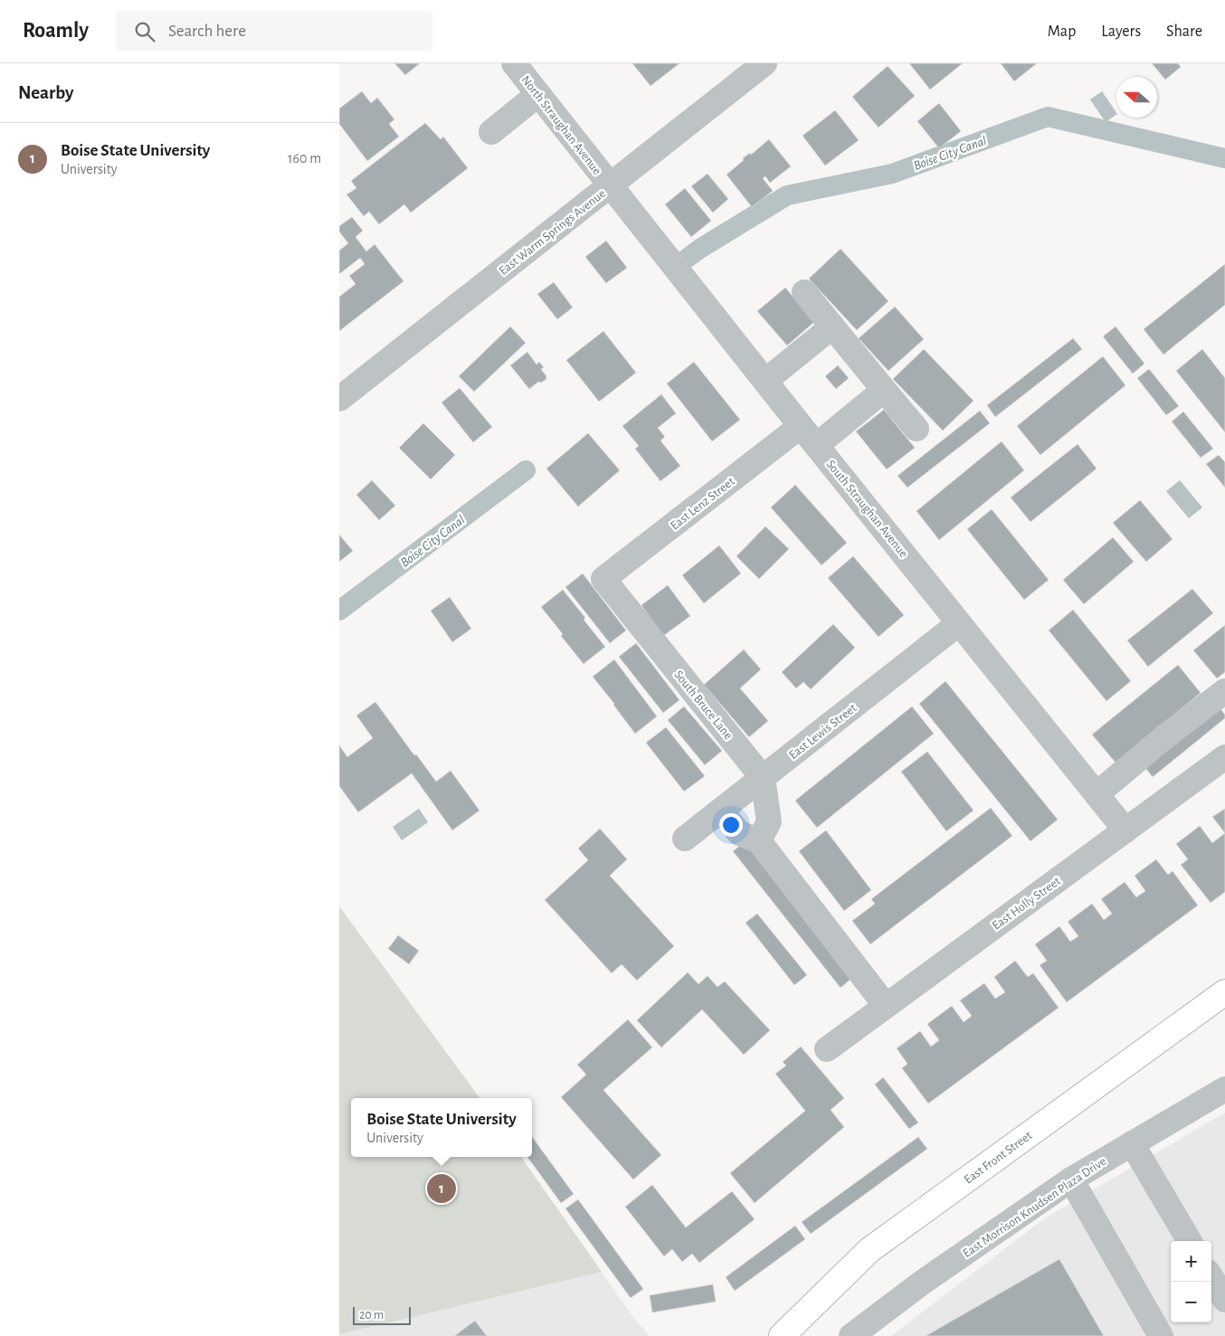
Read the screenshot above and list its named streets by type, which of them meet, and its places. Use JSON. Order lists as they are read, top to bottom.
{
  "streets": {
    "main road": ["East Front Street"],
    "street": [
      "North Straughan Avenue",
      "East Warm Springs Avenue",
      "East Lenz Street",
      "South Straughan Avenue",
      "South Bruce Lane",
      "East Lewis Street",
      "East Holly Street",
      "East Morrison Knudsen Plaza Drive"
    ]
  },
  "crossings": [
    ["North Straughan Avenue", "East Warm Springs Avenue"],
    ["North Straughan Avenue", "South Straughan Avenue"],
    ["East Warm Springs Avenue", "South Straughan Avenue"],
    ["East Lenz Street", "South Straughan Avenue"],
    ["East Lenz Street", "South Bruce Lane"],
    ["South Straughan Avenue", "East Lewis Street"],
    ["South Straughan Avenue", "East Holly Street"],
    ["South Bruce Lane", "East Lewis Street"]
  ],
  "water": ["Boise City Canal"],
  "scale_bar": "20 m",
  "north": "left",
  "page": {
    "header": "Roamly",
    "search": "Search here",
    "nav": ["Map", "Layers", "Share"],
    "heading": "Nearby",
    "list": [
      {
        "mark": "1",
        "name": "Boise State University",
        "note": "University",
        "value": "160 m"
      }
    ],
    "popup": ["Boise State University", "University"],
    "pins": "1",
    "map_buttons": ["+", "−"],
    "scale": "20 m"
  }
}
